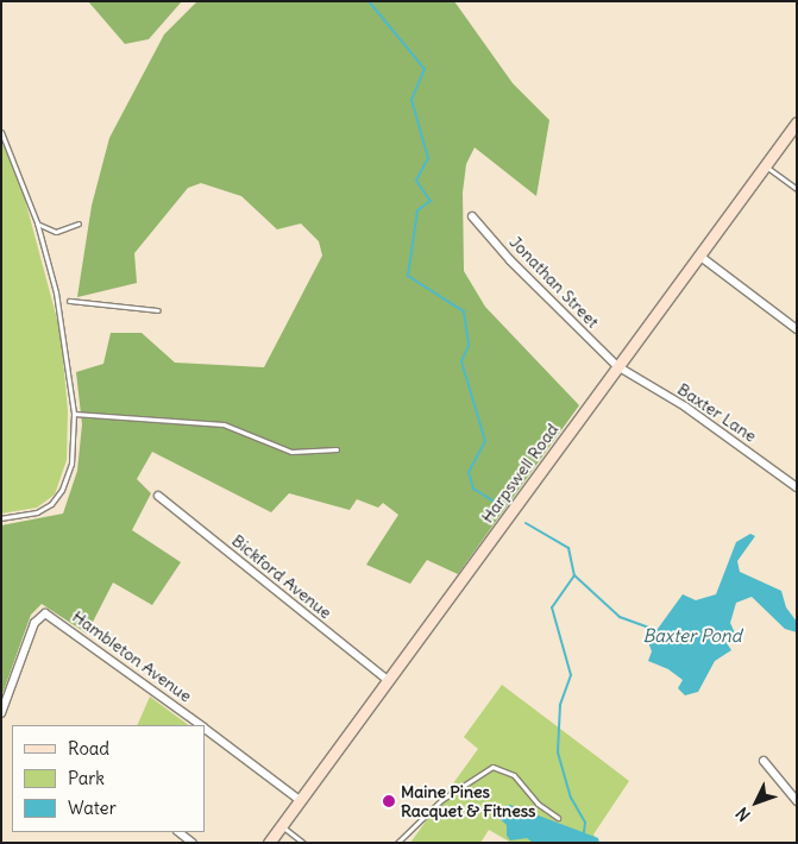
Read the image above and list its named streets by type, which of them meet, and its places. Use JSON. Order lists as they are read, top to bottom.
{
  "streets": {
    "main road": ["Harpswell Road"],
    "street": [
      "Jonathan Street",
      "Baxter Lane",
      "Bickford Avenue",
      "Hambleton Avenue"
    ]
  },
  "crossings": [
    ["Jonathan Street", "Baxter Lane"],
    ["Jonathan Street", "Harpswell Road"],
    ["Baxter Lane", "Harpswell Road"],
    ["Harpswell Road", "Bickford Avenue"],
    ["Harpswell Road", "Hambleton Avenue"]
  ],
  "water": ["Baxter Pond"],
  "places": ["Maine Pines Racquet & Fitness"],
  "legend": ["Road", "Park", "Water"],
  "north": "bottom left"
}
